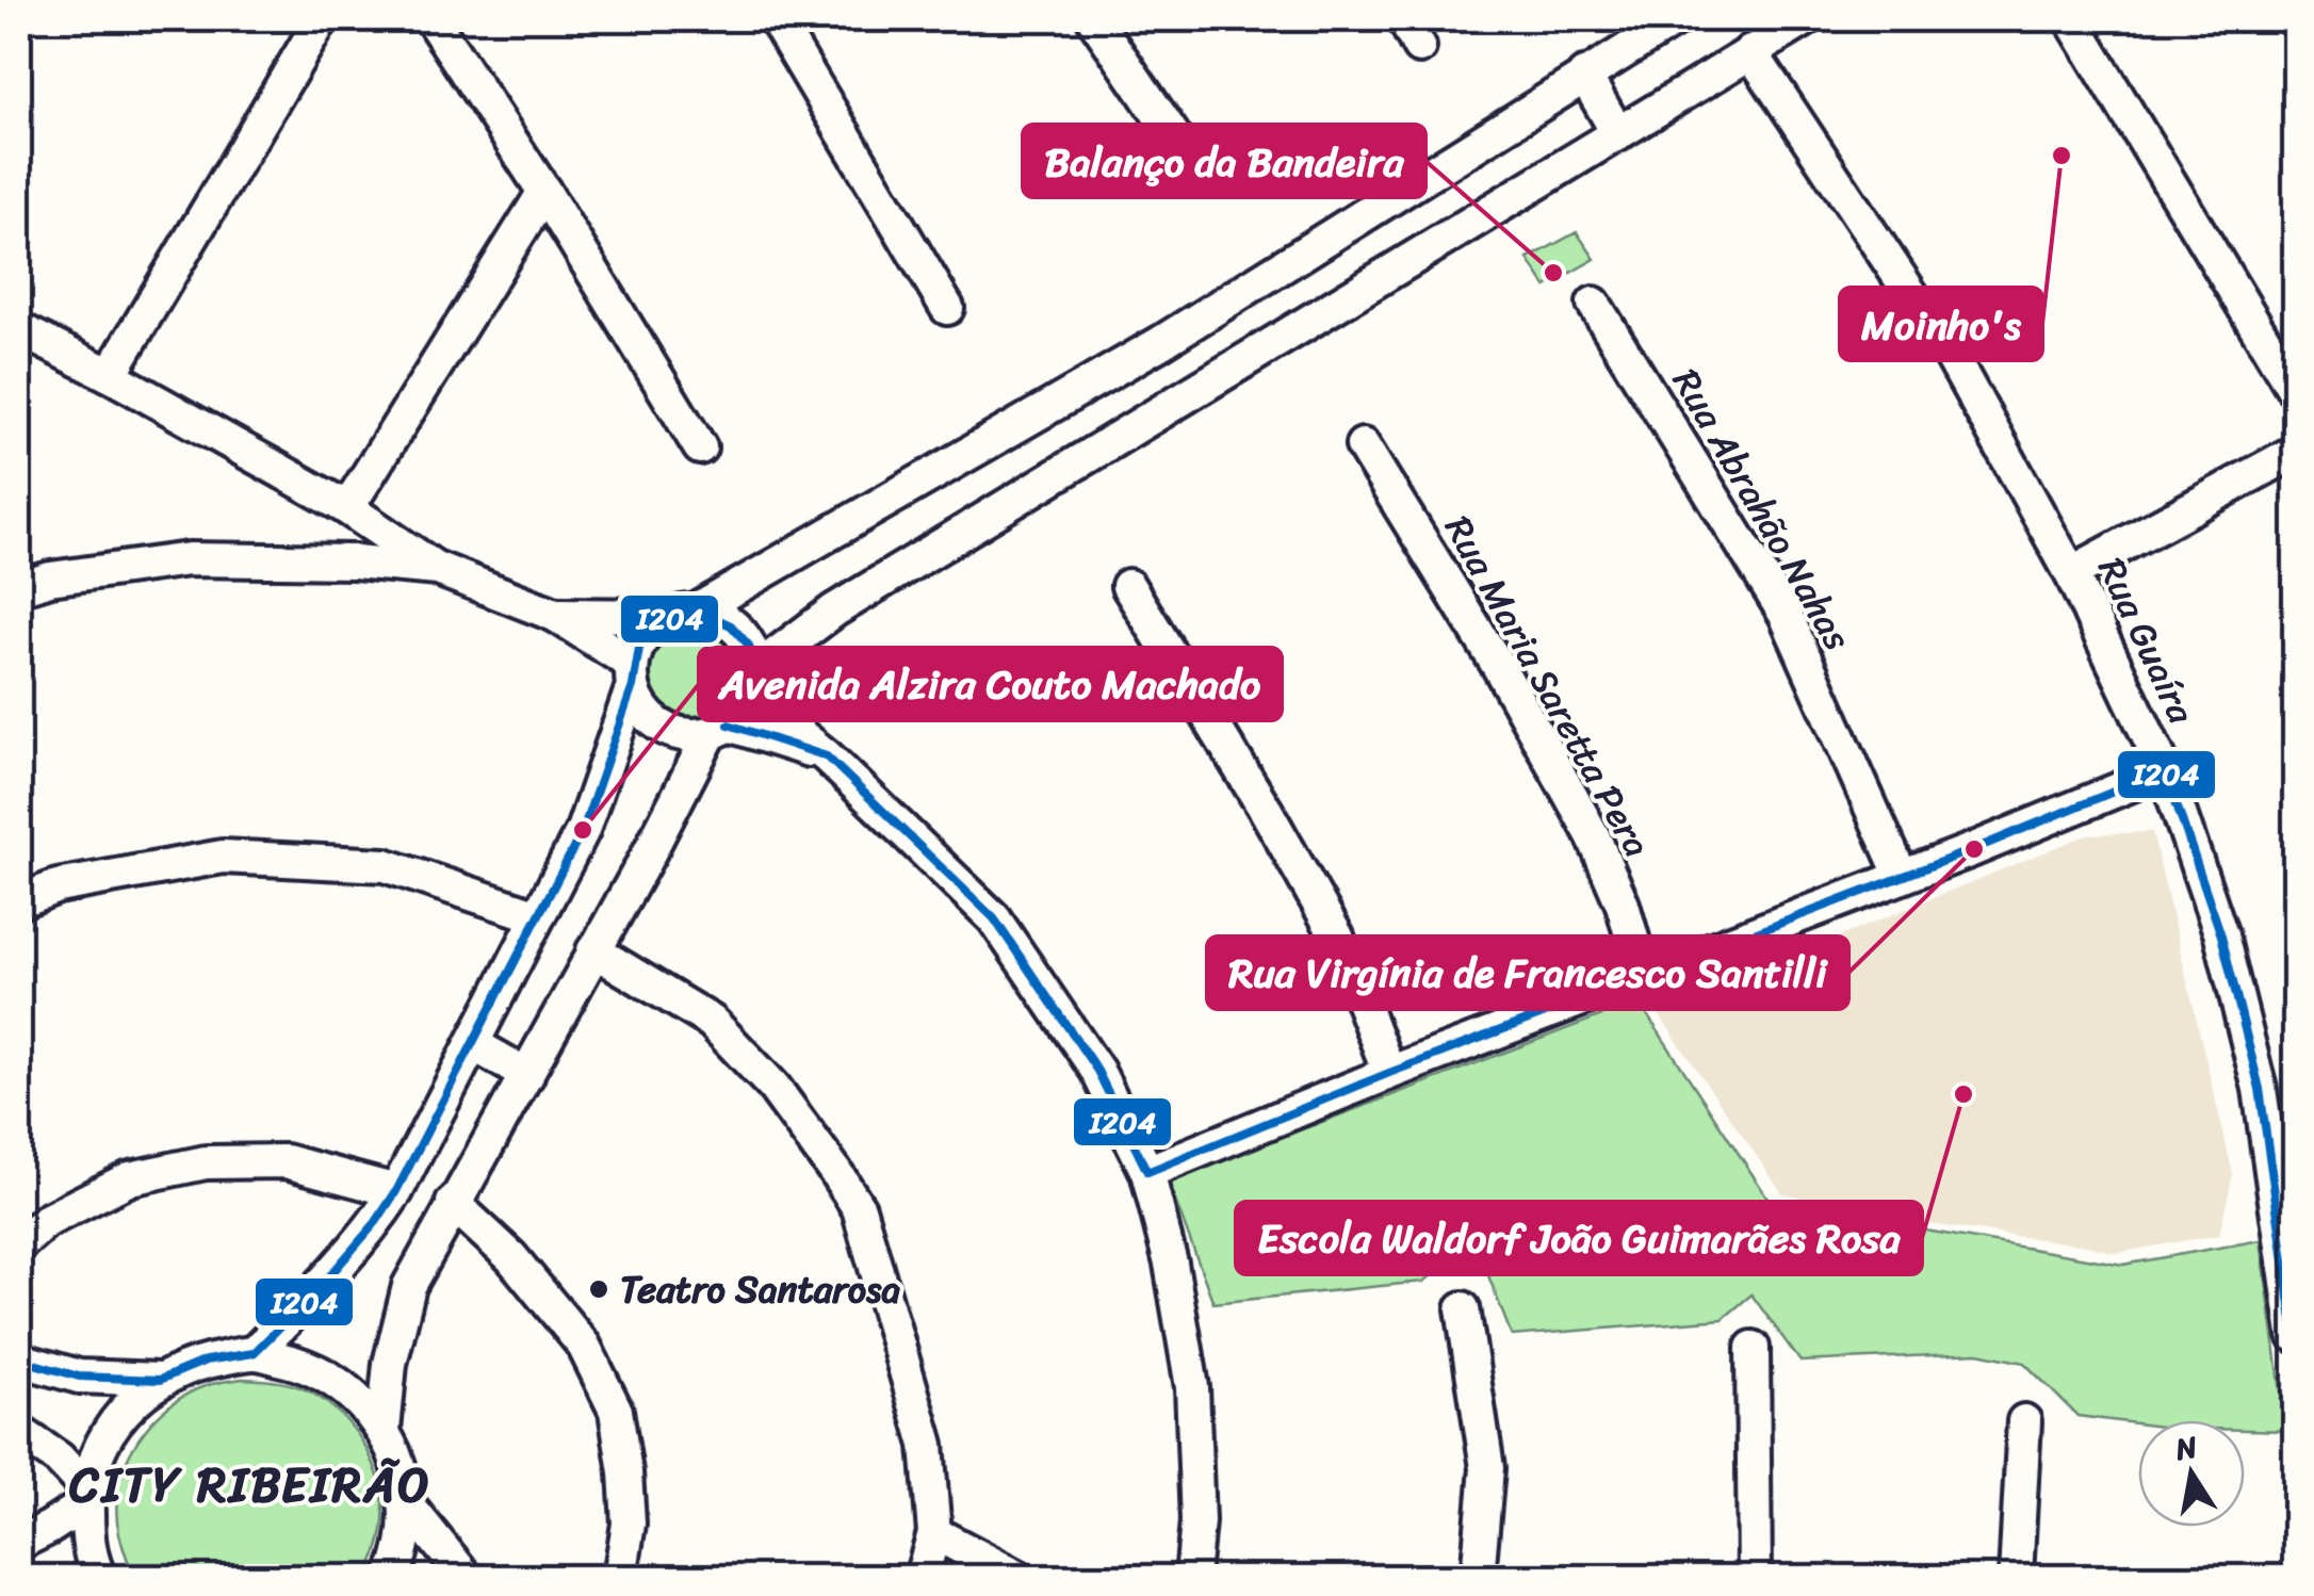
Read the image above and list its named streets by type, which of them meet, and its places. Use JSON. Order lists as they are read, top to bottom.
{
  "streets": {
    "street": ["Rua Abrahão Nahas", "Rua Guaíra", "Rua Maria Saretta Pera"]
  },
  "districts": ["CITY RIBEIRÃO"],
  "places": [
    "Moinho's",
    "Balanço da Bandeira",
    "Avenida Alzira Couto Machado",
    "Rua Virgínia de Francesco Santilli",
    "Escola Waldorf João Guimarães Rosa",
    "Teatro Santarosa"
  ],
  "lines": ["transit line I204"],
  "north": "top"
}
